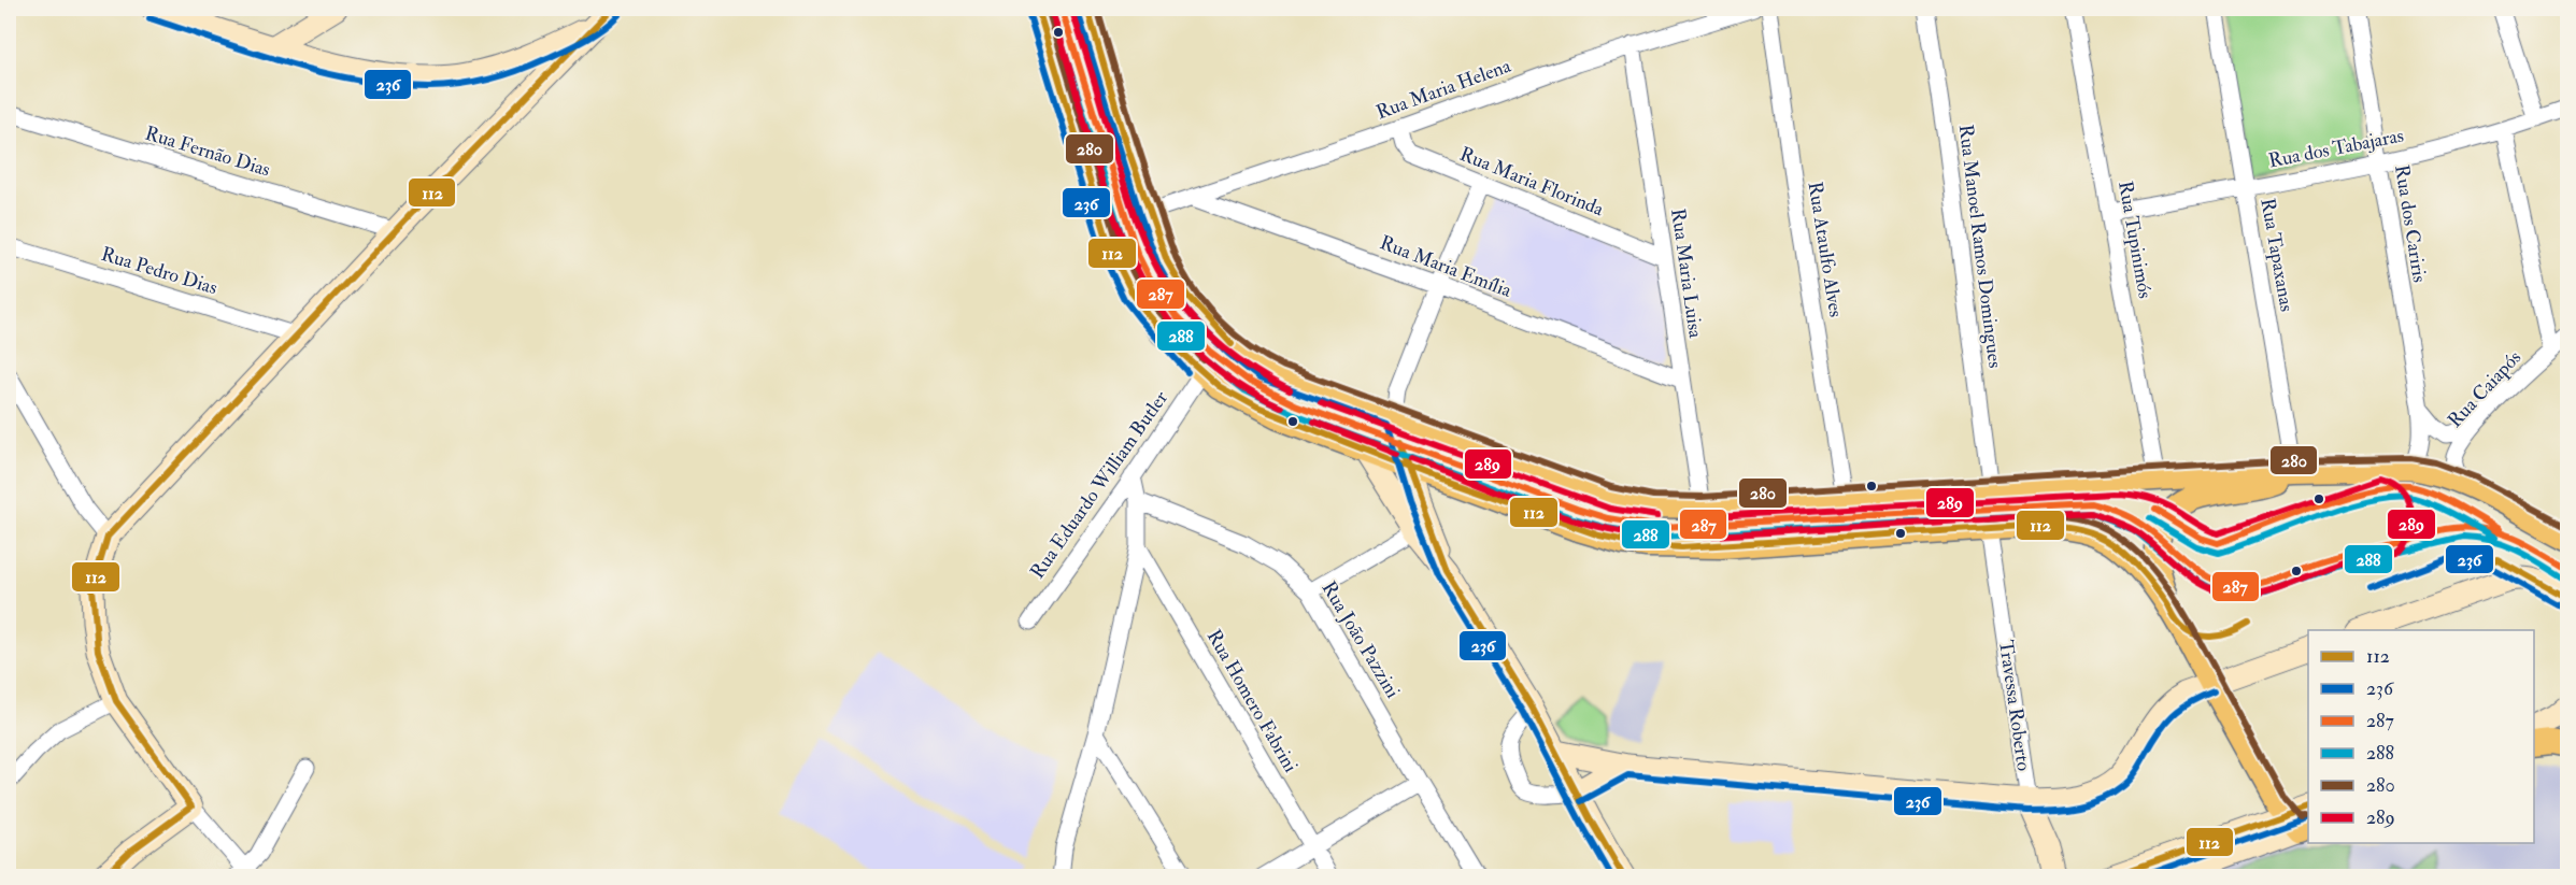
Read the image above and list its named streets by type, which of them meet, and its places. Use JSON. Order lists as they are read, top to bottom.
{
  "streets": {
    "street": [
      "Rua Maria Helena",
      "Rua dos Tabajaras",
      "Rua Fernão Dias",
      "Rua Maria Florinda",
      "Rua dos Cariris",
      "Rua Tupinimós",
      "Rua Manoel Ramos Domingues",
      "Rua Ataulfo Alves",
      "Rua Tapaxanas",
      "Rua Maria Emília",
      "Rua Pedro Dias",
      "Rua Maria Luisa",
      "Rua Caiapós",
      "Rua Eduardo William Butler",
      "Rua João Pazzini",
      "Rua Homero Fabrini",
      "Travessa Roberto"
    ]
  },
  "crossings": [
    ["Rua Maria Helena", "Rua Maria Florinda"],
    ["Rua Maria Helena", "Rua Maria Emília"],
    ["Rua Maria Helena", "Rua Maria Luisa"],
    ["Rua dos Tabajaras", "Rua dos Cariris"],
    ["Rua dos Tabajaras", "Rua Tupinimós"],
    ["Rua dos Tabajaras", "Rua Tapaxanas"],
    ["Rua Maria Florinda", "Rua Maria Luisa"],
    ["Rua Maria Emília", "Rua Maria Luisa"]
  ],
  "lines": [
    "transit line 112",
    "transit line 287",
    "transit line 280",
    "transit line 289",
    "transit line 236",
    "transit line 288"
  ],
  "legend": [
    "112",
    "236",
    "287",
    "288",
    "280",
    "289"
  ]
}
